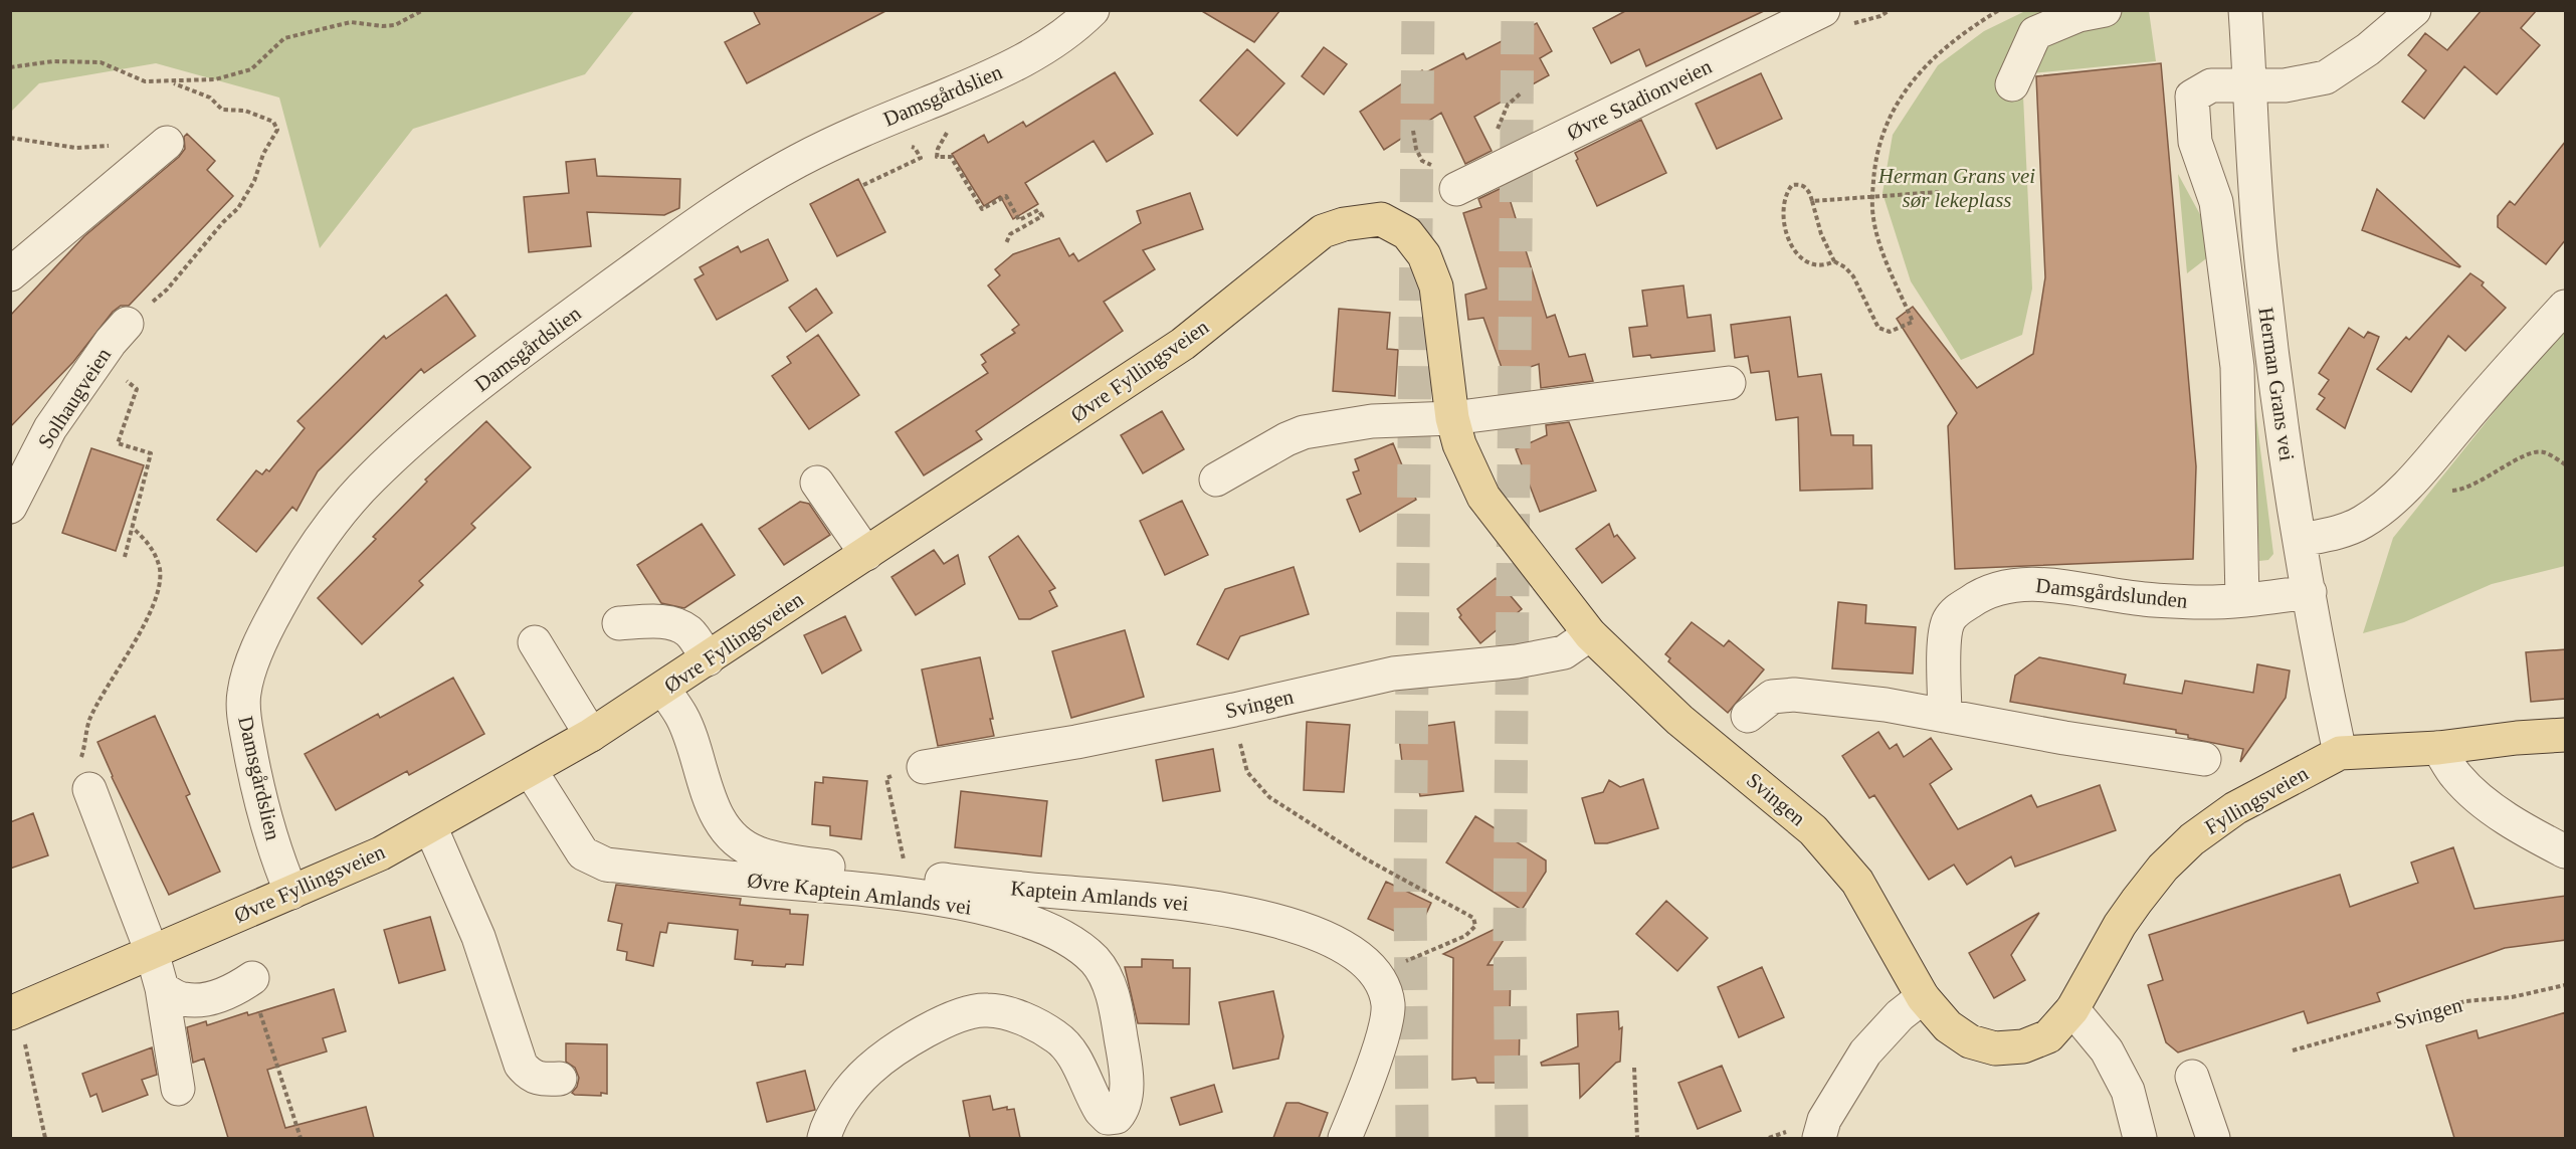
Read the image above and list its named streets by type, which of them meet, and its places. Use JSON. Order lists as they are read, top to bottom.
{
  "streets": {
    "main road": ["Øvre Fyllingsveien", "Svingen", "Fyllingsveien"],
    "street": [
      "Damsgårdslien",
      "Øvre Stadionveien",
      "Herman Grans vei",
      "Solhaugveien",
      "Damsgårdslunden",
      "Øvre Kaptein Amlands vei",
      "Kaptein Amlands vei"
    ]
  },
  "crossings": [
    ["Damsgårdslien", "Øvre Fyllingsveien"],
    ["Øvre Fyllingsveien", "Svingen"],
    ["Øvre Fyllingsveien", "Øvre Kaptein Amlands vei"],
    ["Øvre Fyllingsveien", "Kaptein Amlands vei"],
    ["Herman Grans vei", "Damsgårdslunden"],
    ["Herman Grans vei", "Fyllingsveien"],
    ["Svingen", "Fyllingsveien"]
  ],
  "parks": ["Herman Grans vei sør lekeplass"]
}
